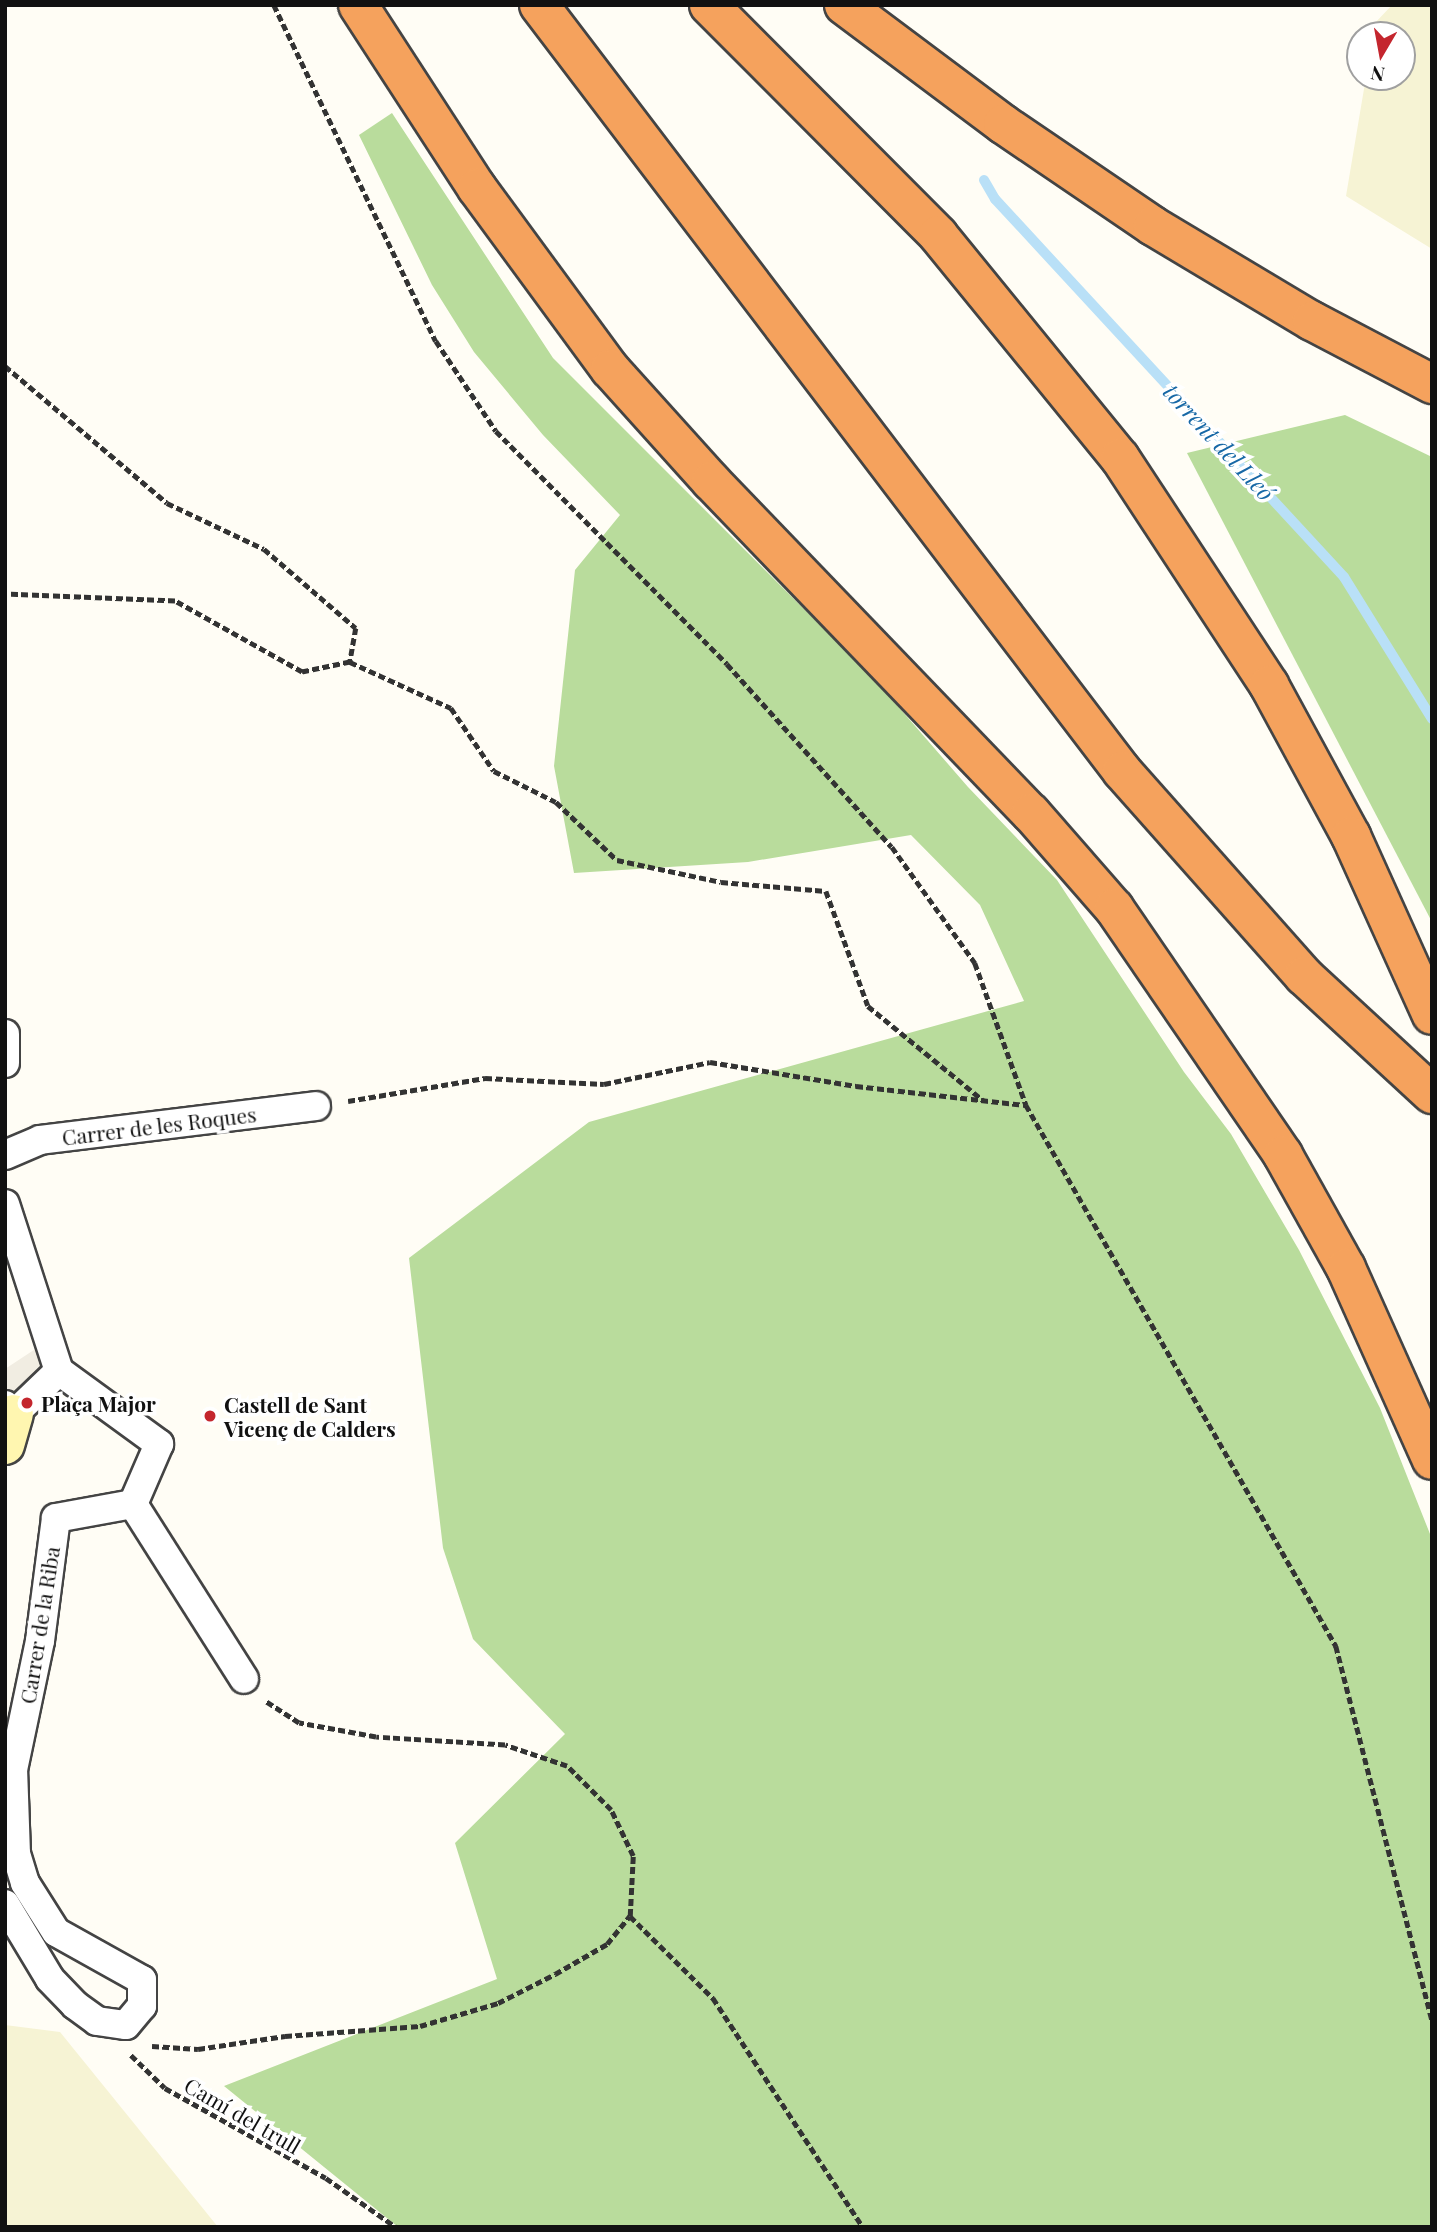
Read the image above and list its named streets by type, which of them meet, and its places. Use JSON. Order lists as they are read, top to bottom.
{
  "streets": {
    "street": ["Carrer de les Roques", "Carrer de la Riba"],
    "path": ["Camí del trull"]
  },
  "crossings": [
    ["Carrer de la Riba", "Camí del trull"]
  ],
  "water": ["torrent del Lleó"],
  "places": ["Plaça Major", "Castell de Sant Vicenç de Calders"],
  "north": "bottom"
}
